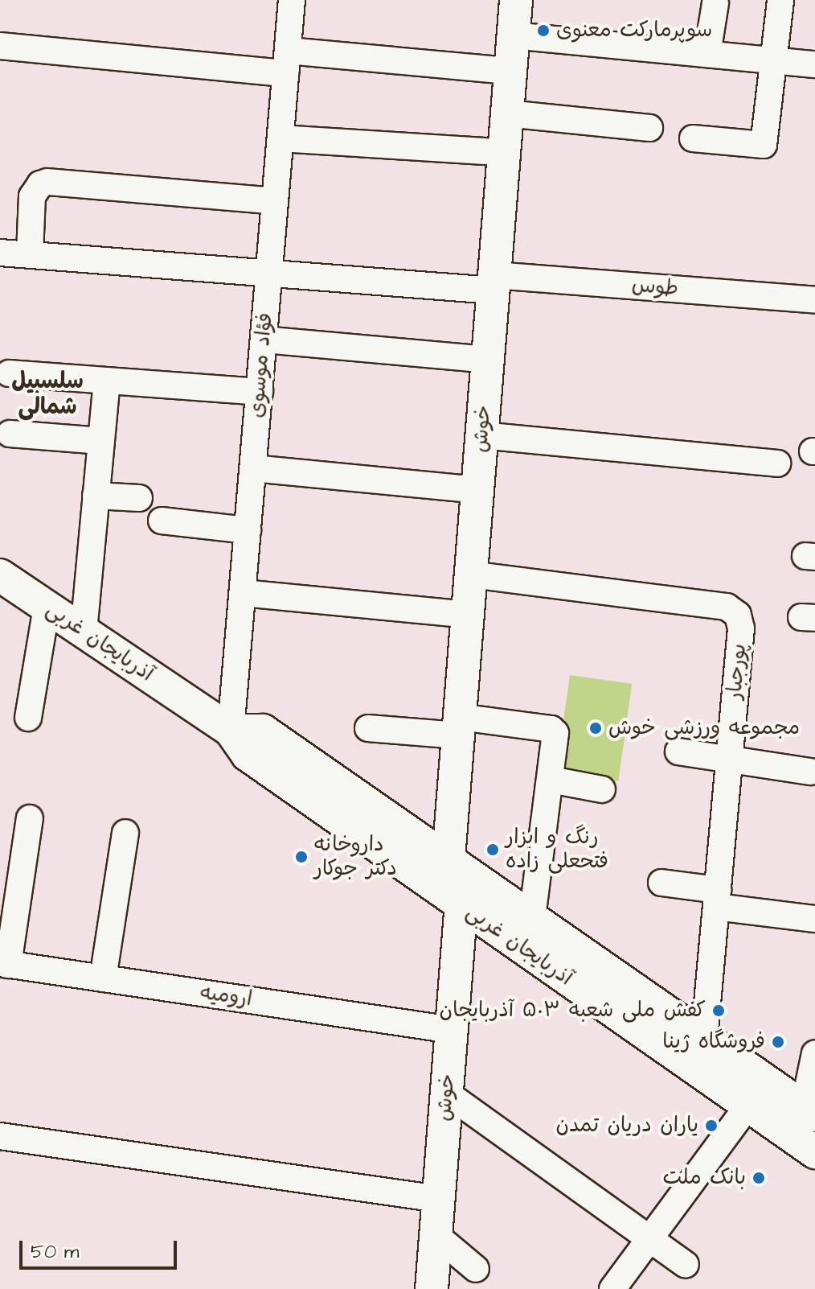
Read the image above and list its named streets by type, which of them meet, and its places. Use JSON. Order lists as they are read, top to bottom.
{
  "streets": {
    "main road": ["خوش", "آذربایجان غربی"],
    "street": [
      "طوس",
      "فؤاد موسوی",
      "پورجبار",
      "ارومیه"
    ]
  },
  "crossings": [
    ["طوس", "فؤاد موسوی"],
    ["طوس", "خوش"],
    ["فؤاد موسوی", "آذربایجان غربی"],
    ["خوش", "آذربایجان غربی"],
    ["خوش", "پورجبار"],
    ["خوش", "ارومیه"],
    ["آذربایجان غربی", "پورجبار"]
  ],
  "districts": ["سلسبیل شمالی"],
  "places": [
    "سوپرمارکت معنوی",
    "مجموعه ورزشی خوش",
    "رنگ و ابزار فتحعلی زاده",
    "داروخانه دکتر جوکار",
    "کفش ملی شعبه ۵۰۳ آذربایجان",
    "فروشگاه ژینا",
    "یاران دریان تمدن",
    "بانک ملت"
  ],
  "scale_bar": "50 m"
}
